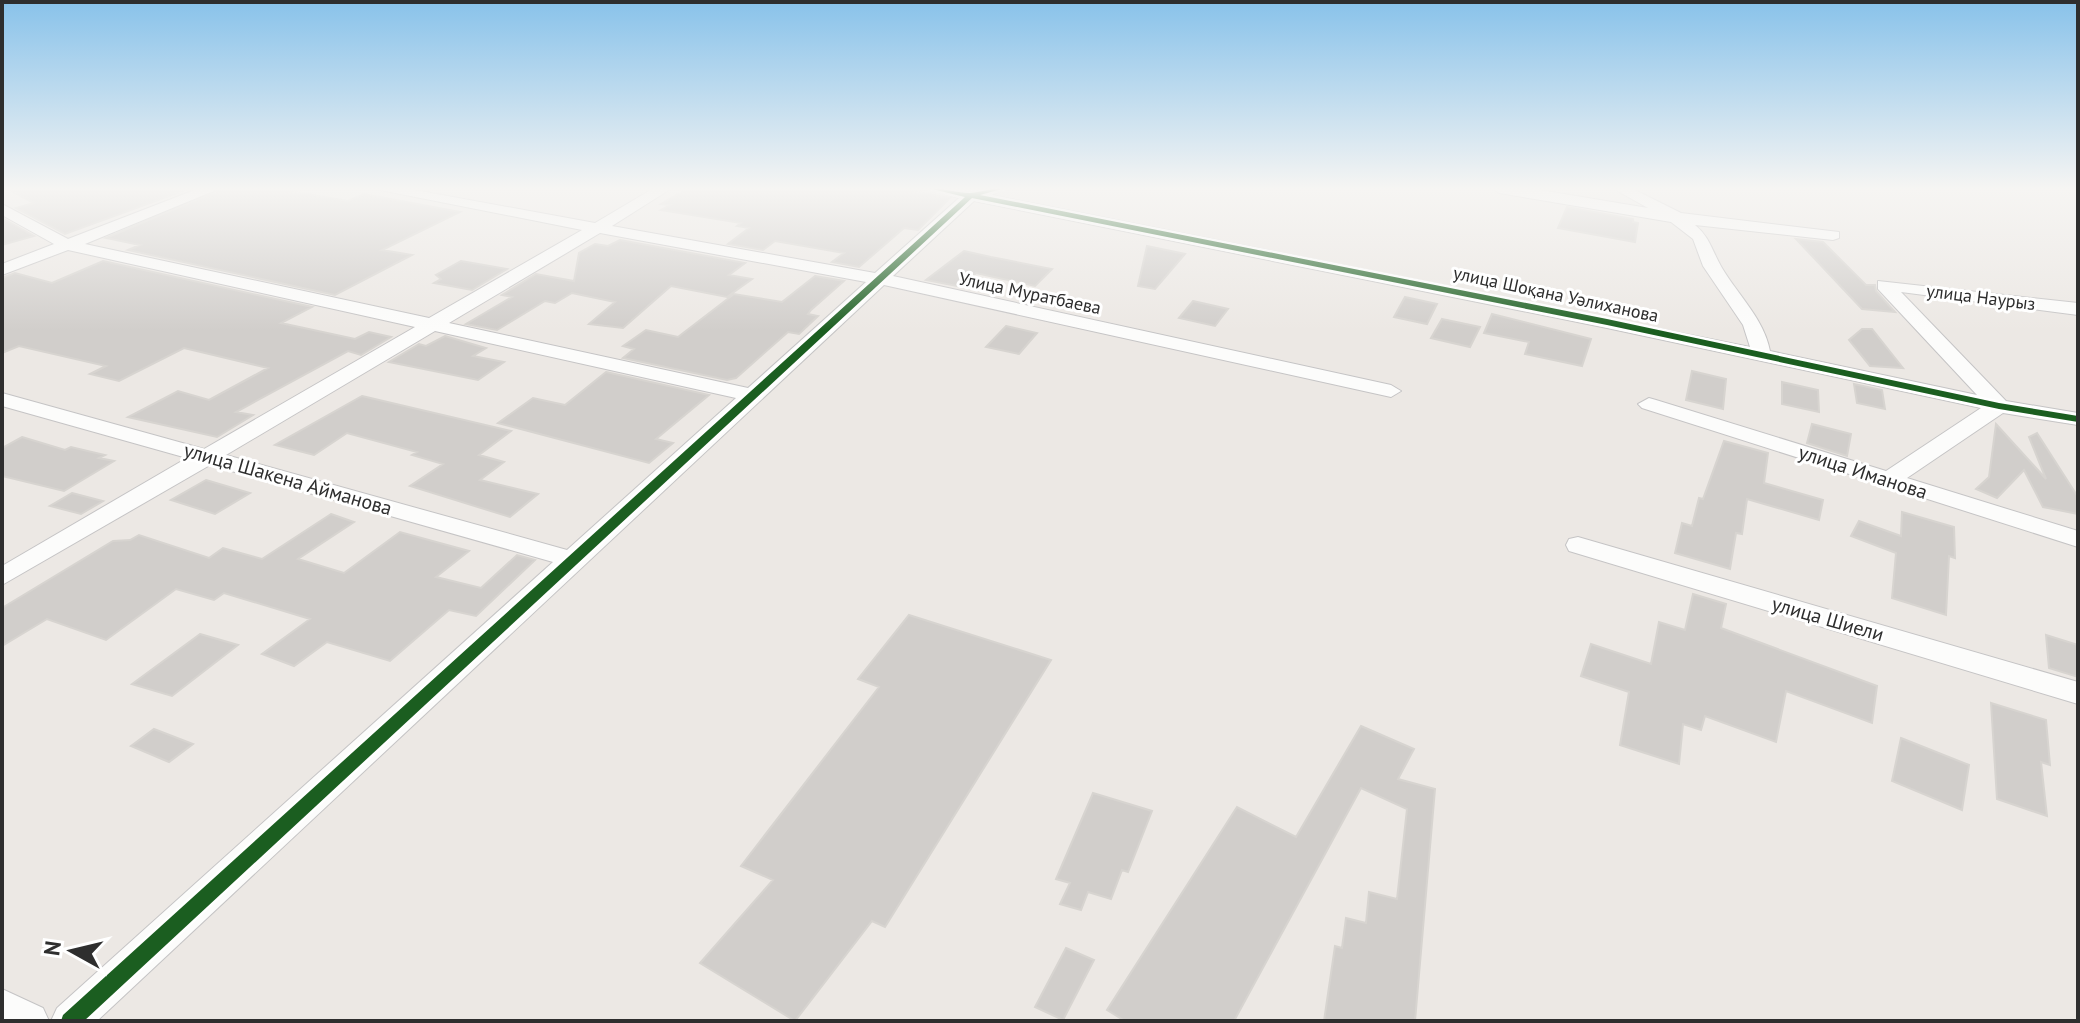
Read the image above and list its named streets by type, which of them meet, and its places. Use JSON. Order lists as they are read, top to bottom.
{
  "streets": {
    "street": [
      "Улица Муратбаева",
      "улица Шоқана Уәлиханова",
      "улица Наурыз",
      "улица Иманова",
      "улица Шакена Айманова",
      "улица Шиели"
    ]
  },
  "crossings": [
    ["улица Шоқана Уәлиханова", "улица Наурыз"]
  ],
  "north": "left"
}
